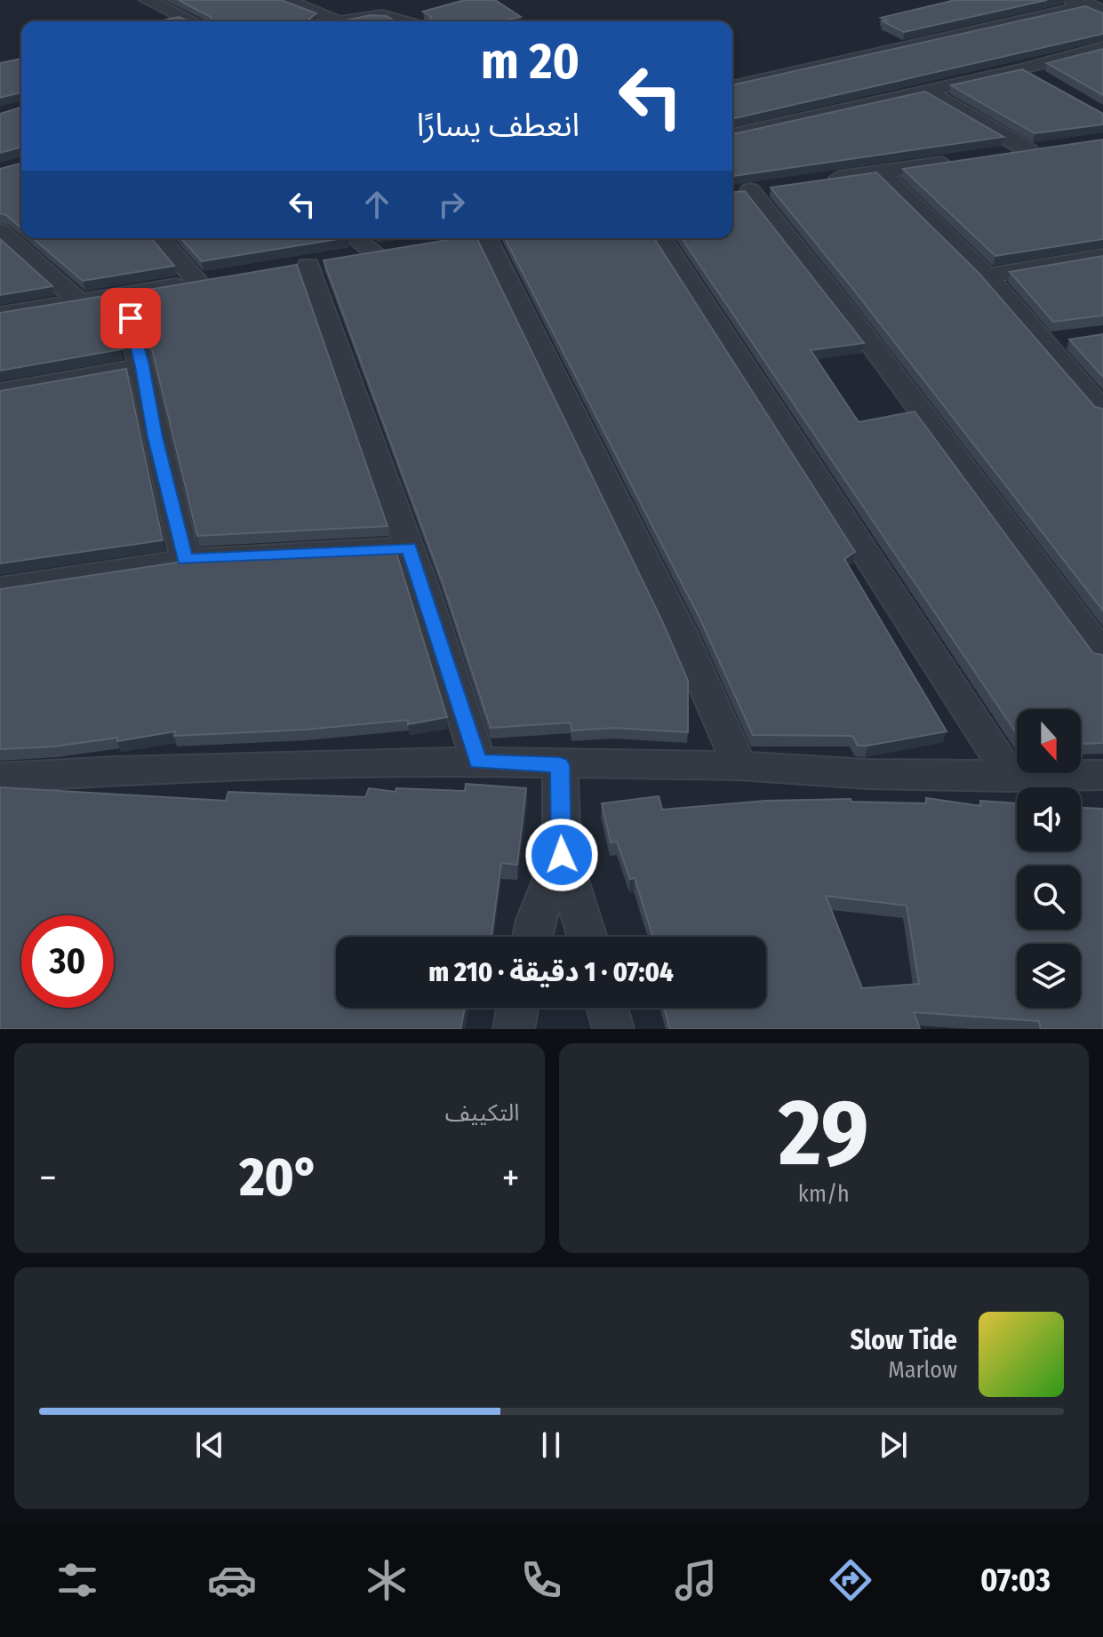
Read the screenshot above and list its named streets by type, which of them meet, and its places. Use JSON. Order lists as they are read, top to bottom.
{
  "north": "bottom",
  "page": {
    "turn": ["20 m", "انعطف يسارًا"],
    "limit": "30",
    "trip": "07:04 · 1 دقيقة · 210 m",
    "tile": [
      ["29", "km/h"],
      "التكييف"
    ],
    "heat": ["−", "20°", "+"],
    "song": ["Slow Tide", "Marlow"],
    "tabs": "07:03"
  }
}
